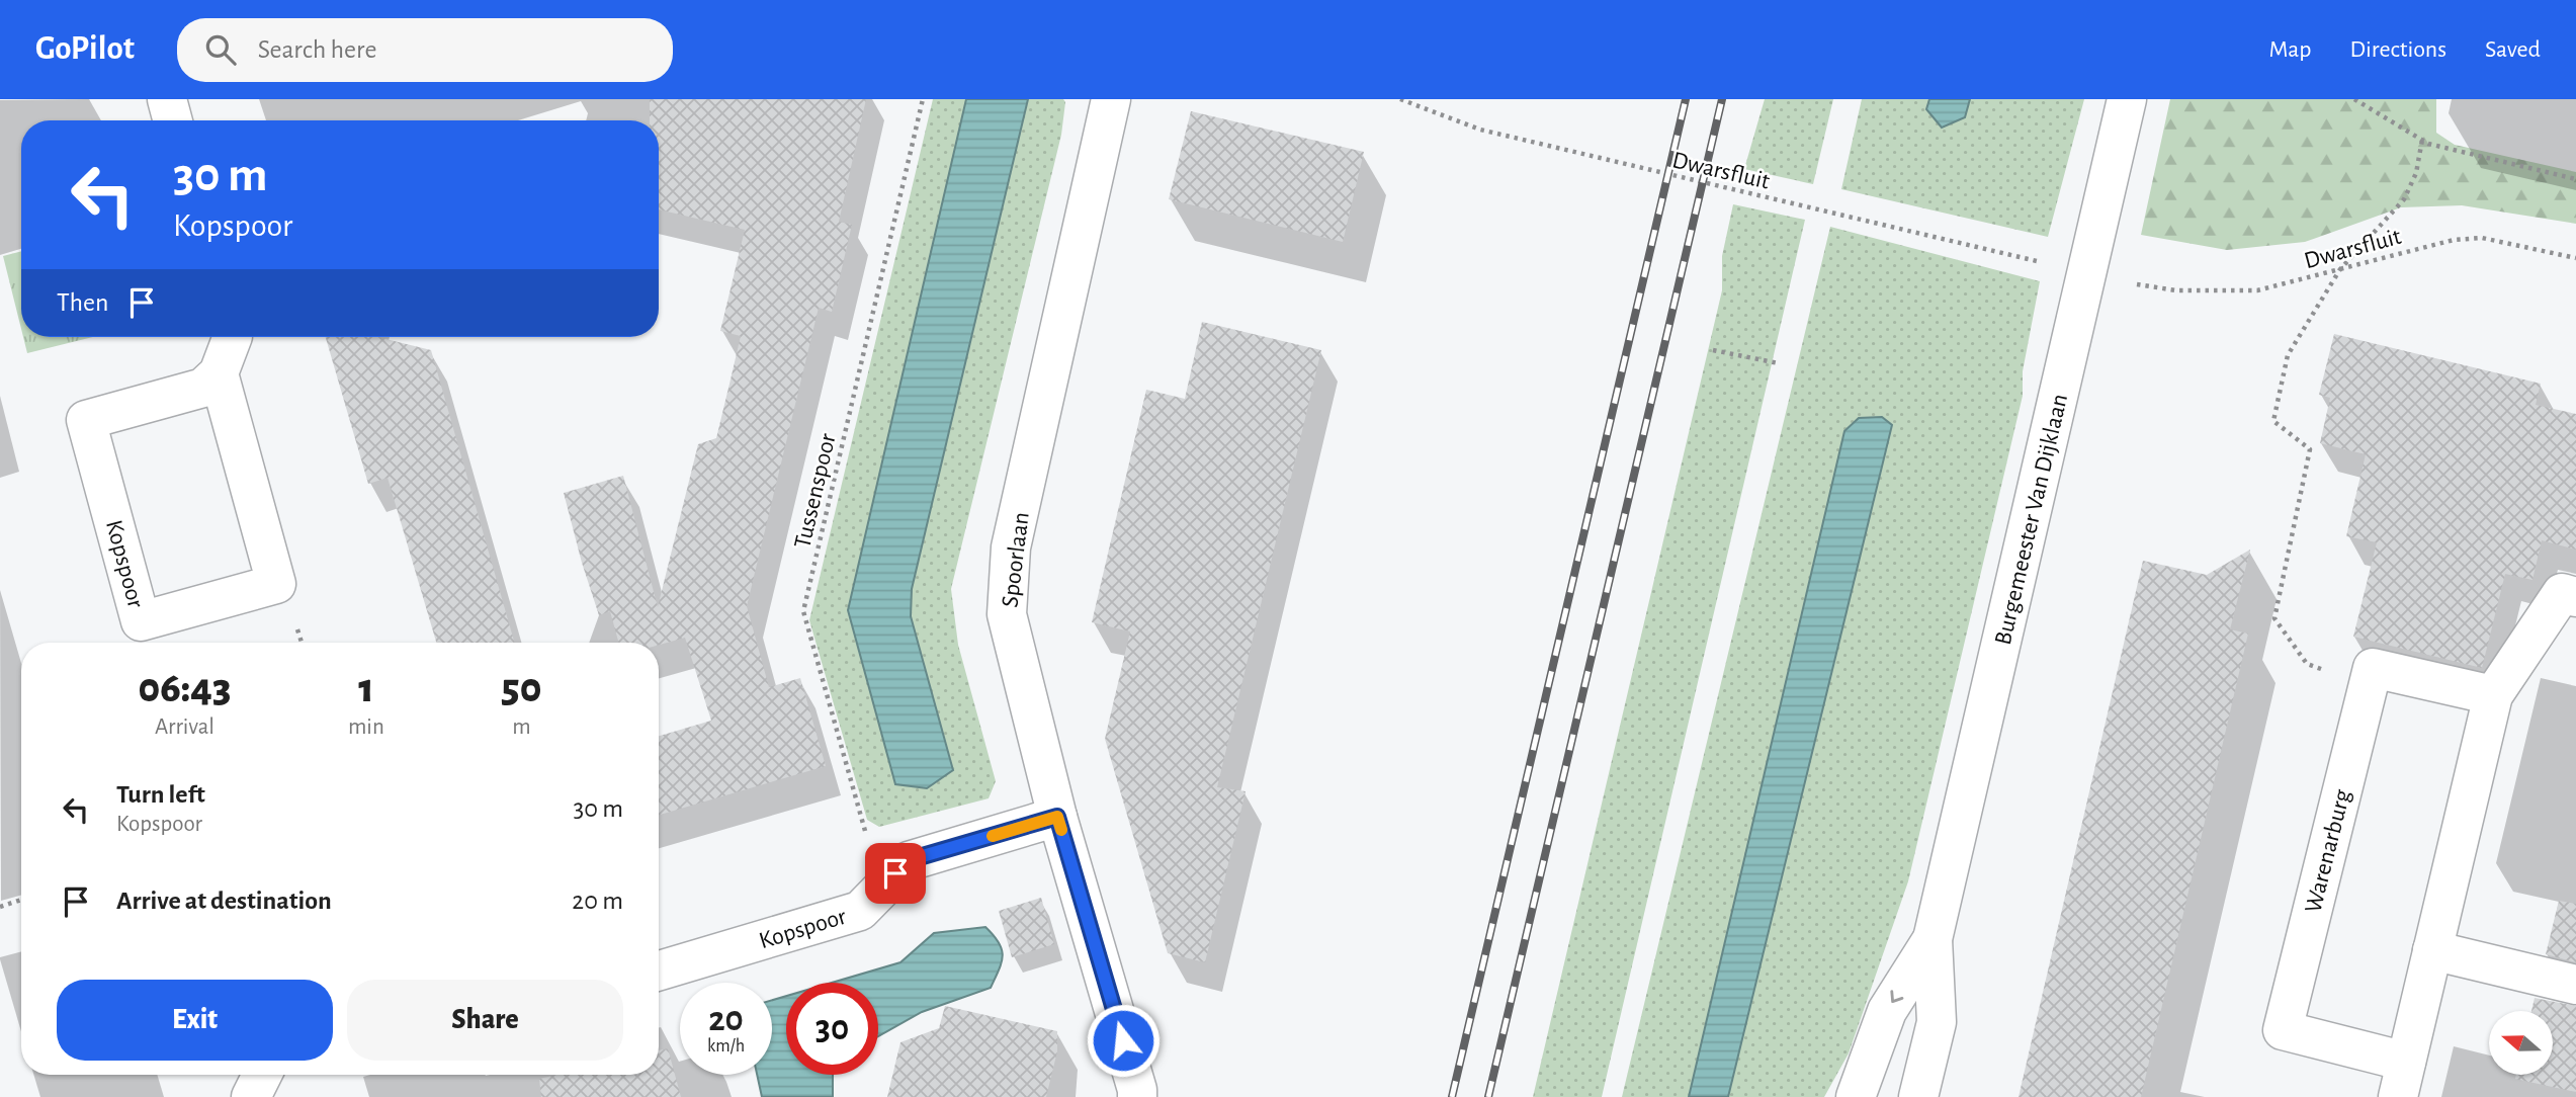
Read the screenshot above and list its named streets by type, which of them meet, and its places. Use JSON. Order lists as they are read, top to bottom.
{
  "streets": {
    "street": [
      "Burgemeester Van Dijklaan",
      "Spoorlaan",
      "Kopspoor",
      "Warenarburg"
    ],
    "path": ["Dwarsfluit", "Tussenspoor"]
  },
  "crossings": [
    ["Tussenspoor", "Kopspoor"],
    ["Spoorlaan", "Kopspoor"]
  ],
  "north": "left",
  "page": {
    "header": "GoPilot",
    "search": "Search here",
    "nav": ["Map", "Directions", "Saved"],
    "turn": ["30 m", "Kopspoor"],
    "then": "Then",
    "eta": [
      "06:43",
      "Arrival",
      "1",
      "min",
      "50",
      "m"
    ],
    "list": [
      {
        "name": "Turn left",
        "note": "Kopspoor",
        "value": "30 m"
      },
      {
        "name": "Arrive at destination",
        "value": "20 m"
      }
    ],
    "buttons": ["Exit", "Share"],
    "speed": "20 km/h",
    "limit": "30"
  }
}
